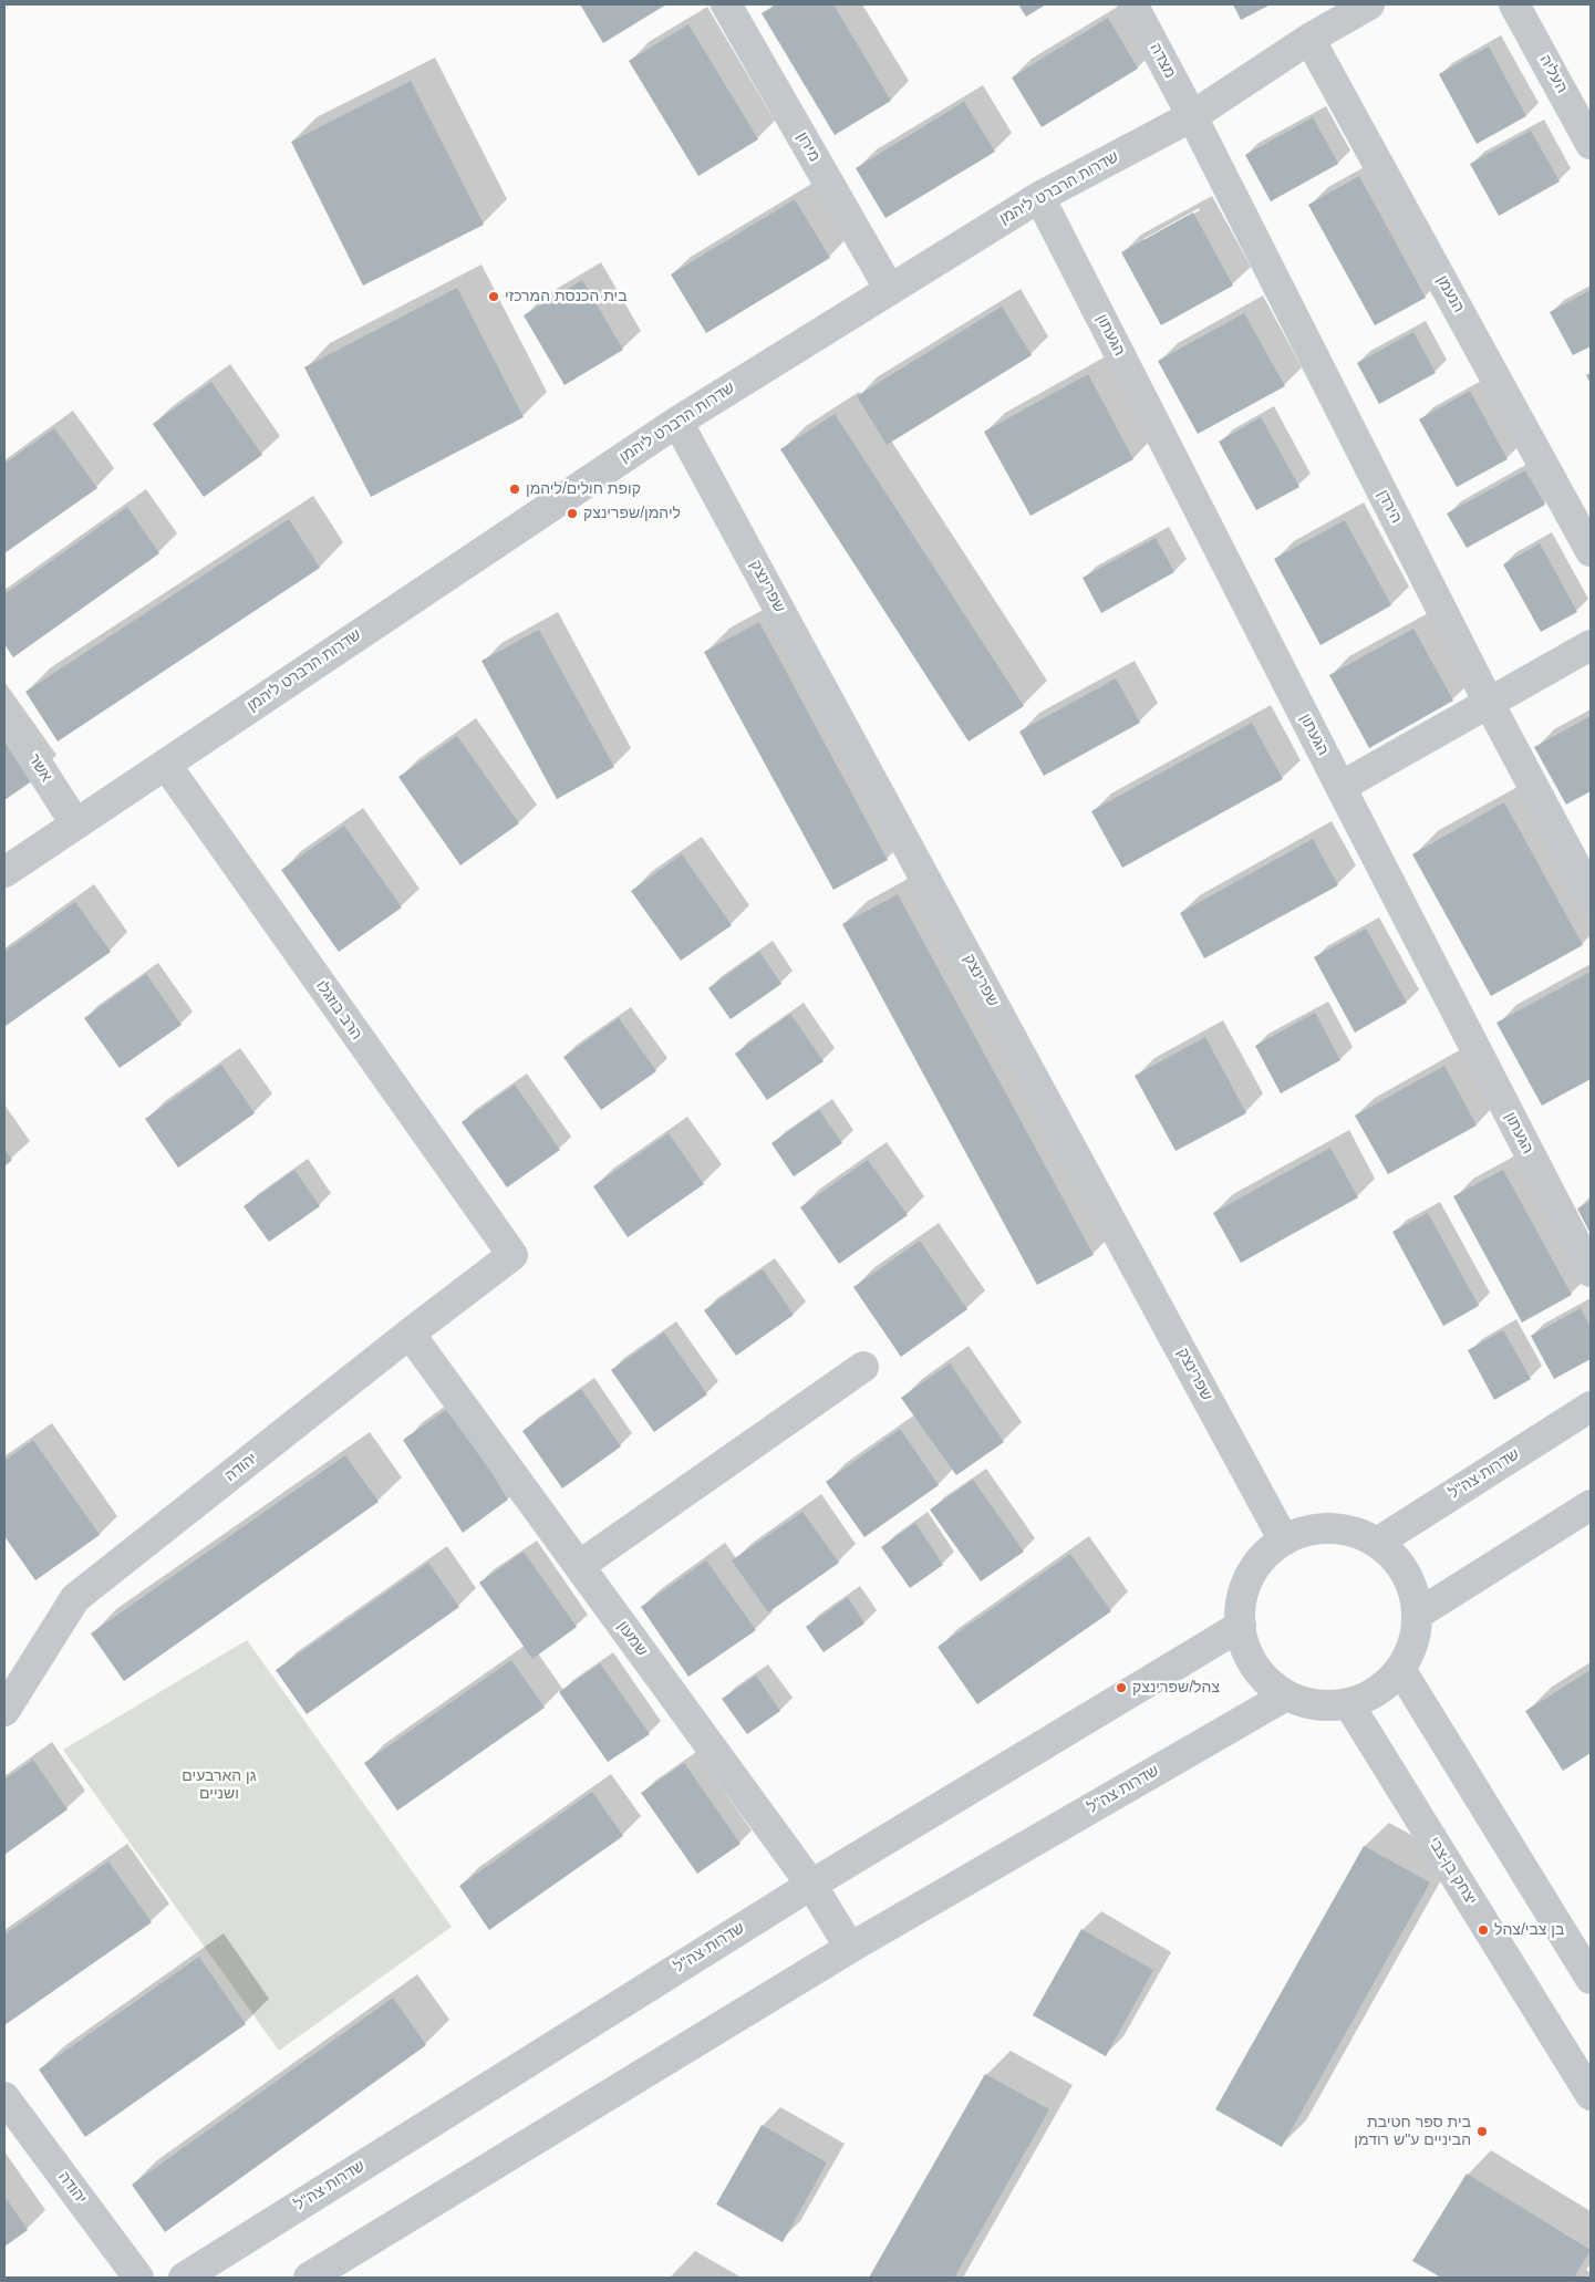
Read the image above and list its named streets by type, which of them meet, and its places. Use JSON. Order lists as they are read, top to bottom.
{
  "streets": {
    "street": [
      "מצדה",
      "העליה",
      "מירון",
      "שדרות הרברט ליהמן",
      "הנעמן",
      "הגעתון",
      "הירדן",
      "שפרינצק",
      "אשר",
      "הרב בוזגלו",
      "יהודה",
      "שדרות צה\"ל",
      "שמעון",
      "יצחק בן-צבי"
    ]
  },
  "crossings": [
    ["מצדה", "שדרות הרברט ליהמן"],
    ["מצדה", "הירדן"],
    ["מירון", "שדרות הרברט ליהמן"],
    ["שדרות הרברט ליהמן", "הנעמן"],
    ["שדרות הרברט ליהמן", "הגעתון"],
    ["שדרות הרברט ליהמן", "הירדן"],
    ["שדרות הרברט ליהמן", "שפרינצק"],
    ["שדרות הרברט ליהמן", "אשר"],
    ["שדרות הרברט ליהמן", "הרב בוזגלו"],
    ["שפרינצק", "שדרות צה\"ל"],
    ["שפרינצק", "יצחק בן-צבי"],
    ["הרב בוזגלו", "יהודה"],
    ["יהודה", "שמעון"],
    ["שדרות צה\"ל", "שמעון"],
    ["שדרות צה\"ל", "יצחק בן-צבי"]
  ],
  "parks": ["גן הארבעים ושניים"],
  "places": [
    "בית הכנסת המרכזי",
    "קופת חולים/ליהמן",
    "ליהמן/שפרינצק",
    "צהל/שפרינצק",
    "בן צבי/צהל",
    "בית ספר חטיבת הביניים ע\"ש רודמן"
  ]
}
